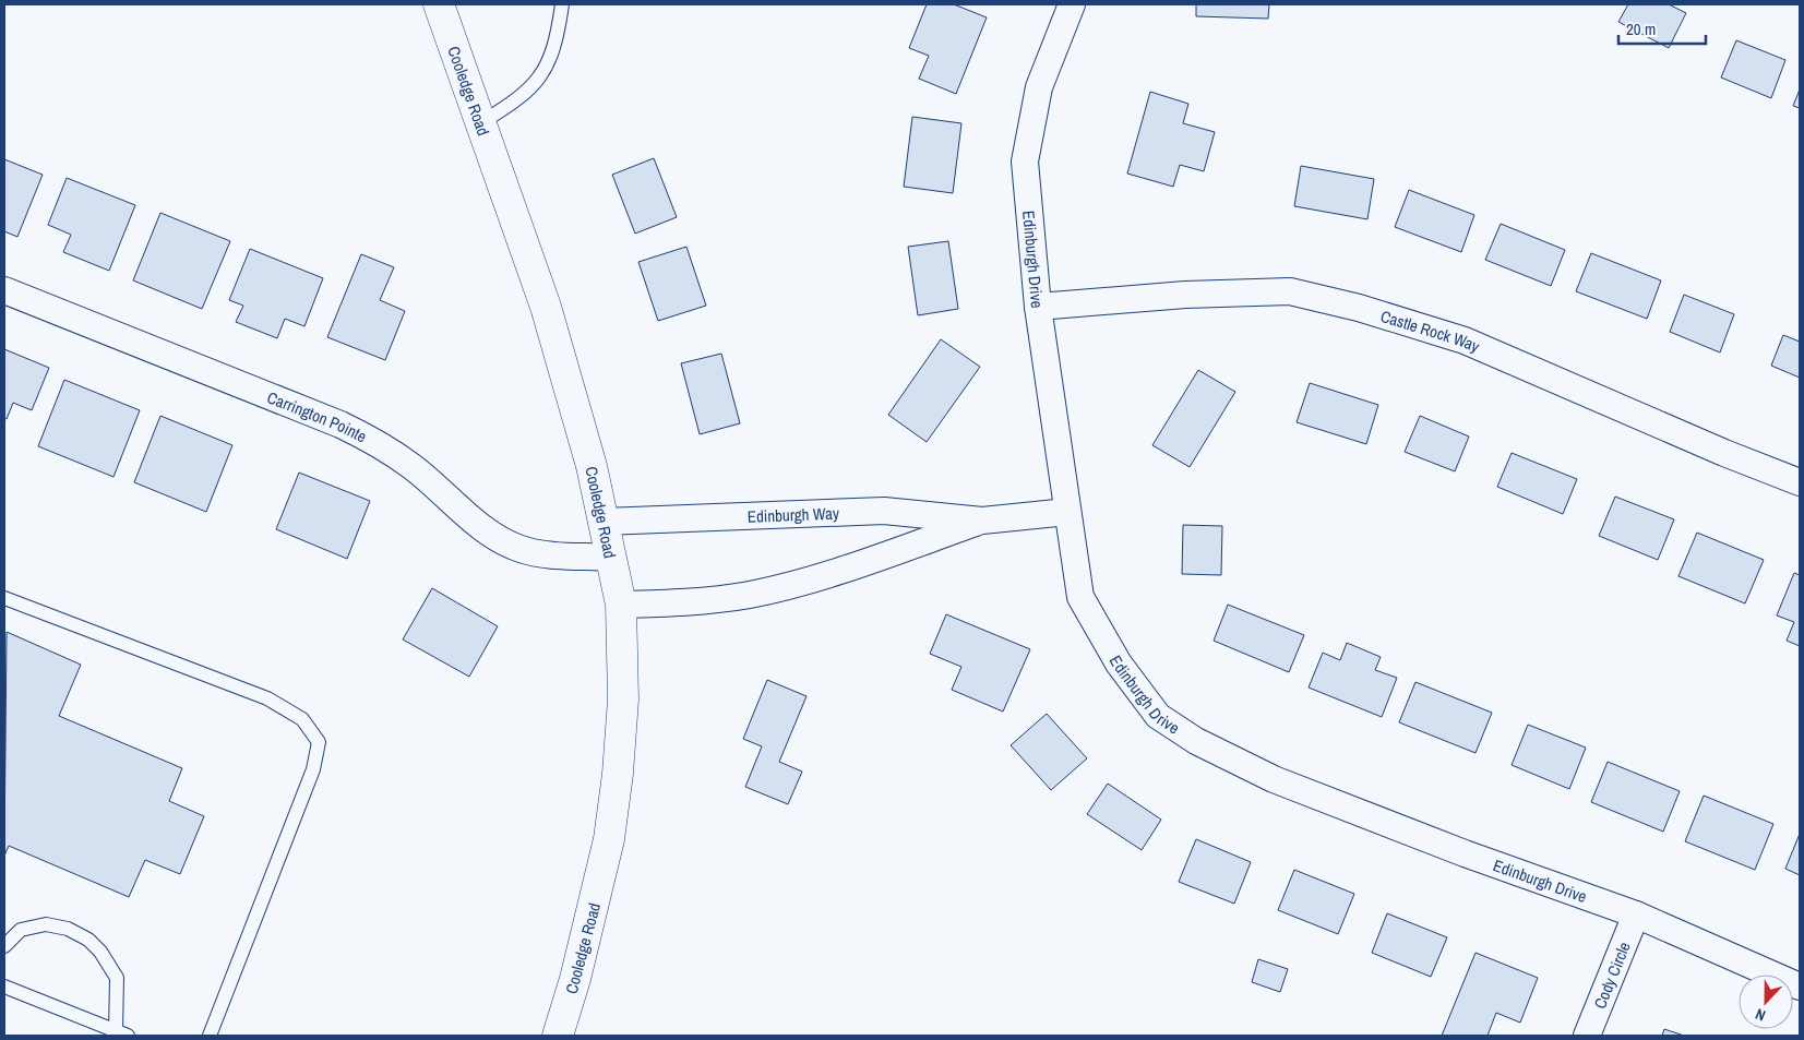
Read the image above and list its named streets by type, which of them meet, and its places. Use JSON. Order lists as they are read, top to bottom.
{
  "streets": {
    "street": [
      "Cooledge Road",
      "Edinburgh Drive",
      "Castle Rock Way",
      "Carrington Pointe",
      "Edinburgh Way",
      "Cody Circle"
    ]
  },
  "crossings": [
    ["Cooledge Road", "Carrington Pointe"],
    ["Cooledge Road", "Edinburgh Way"],
    ["Edinburgh Drive", "Castle Rock Way"],
    ["Edinburgh Drive", "Edinburgh Way"],
    ["Edinburgh Drive", "Cody Circle"]
  ],
  "scale_bar": "20 m",
  "north": "bottom"
}
